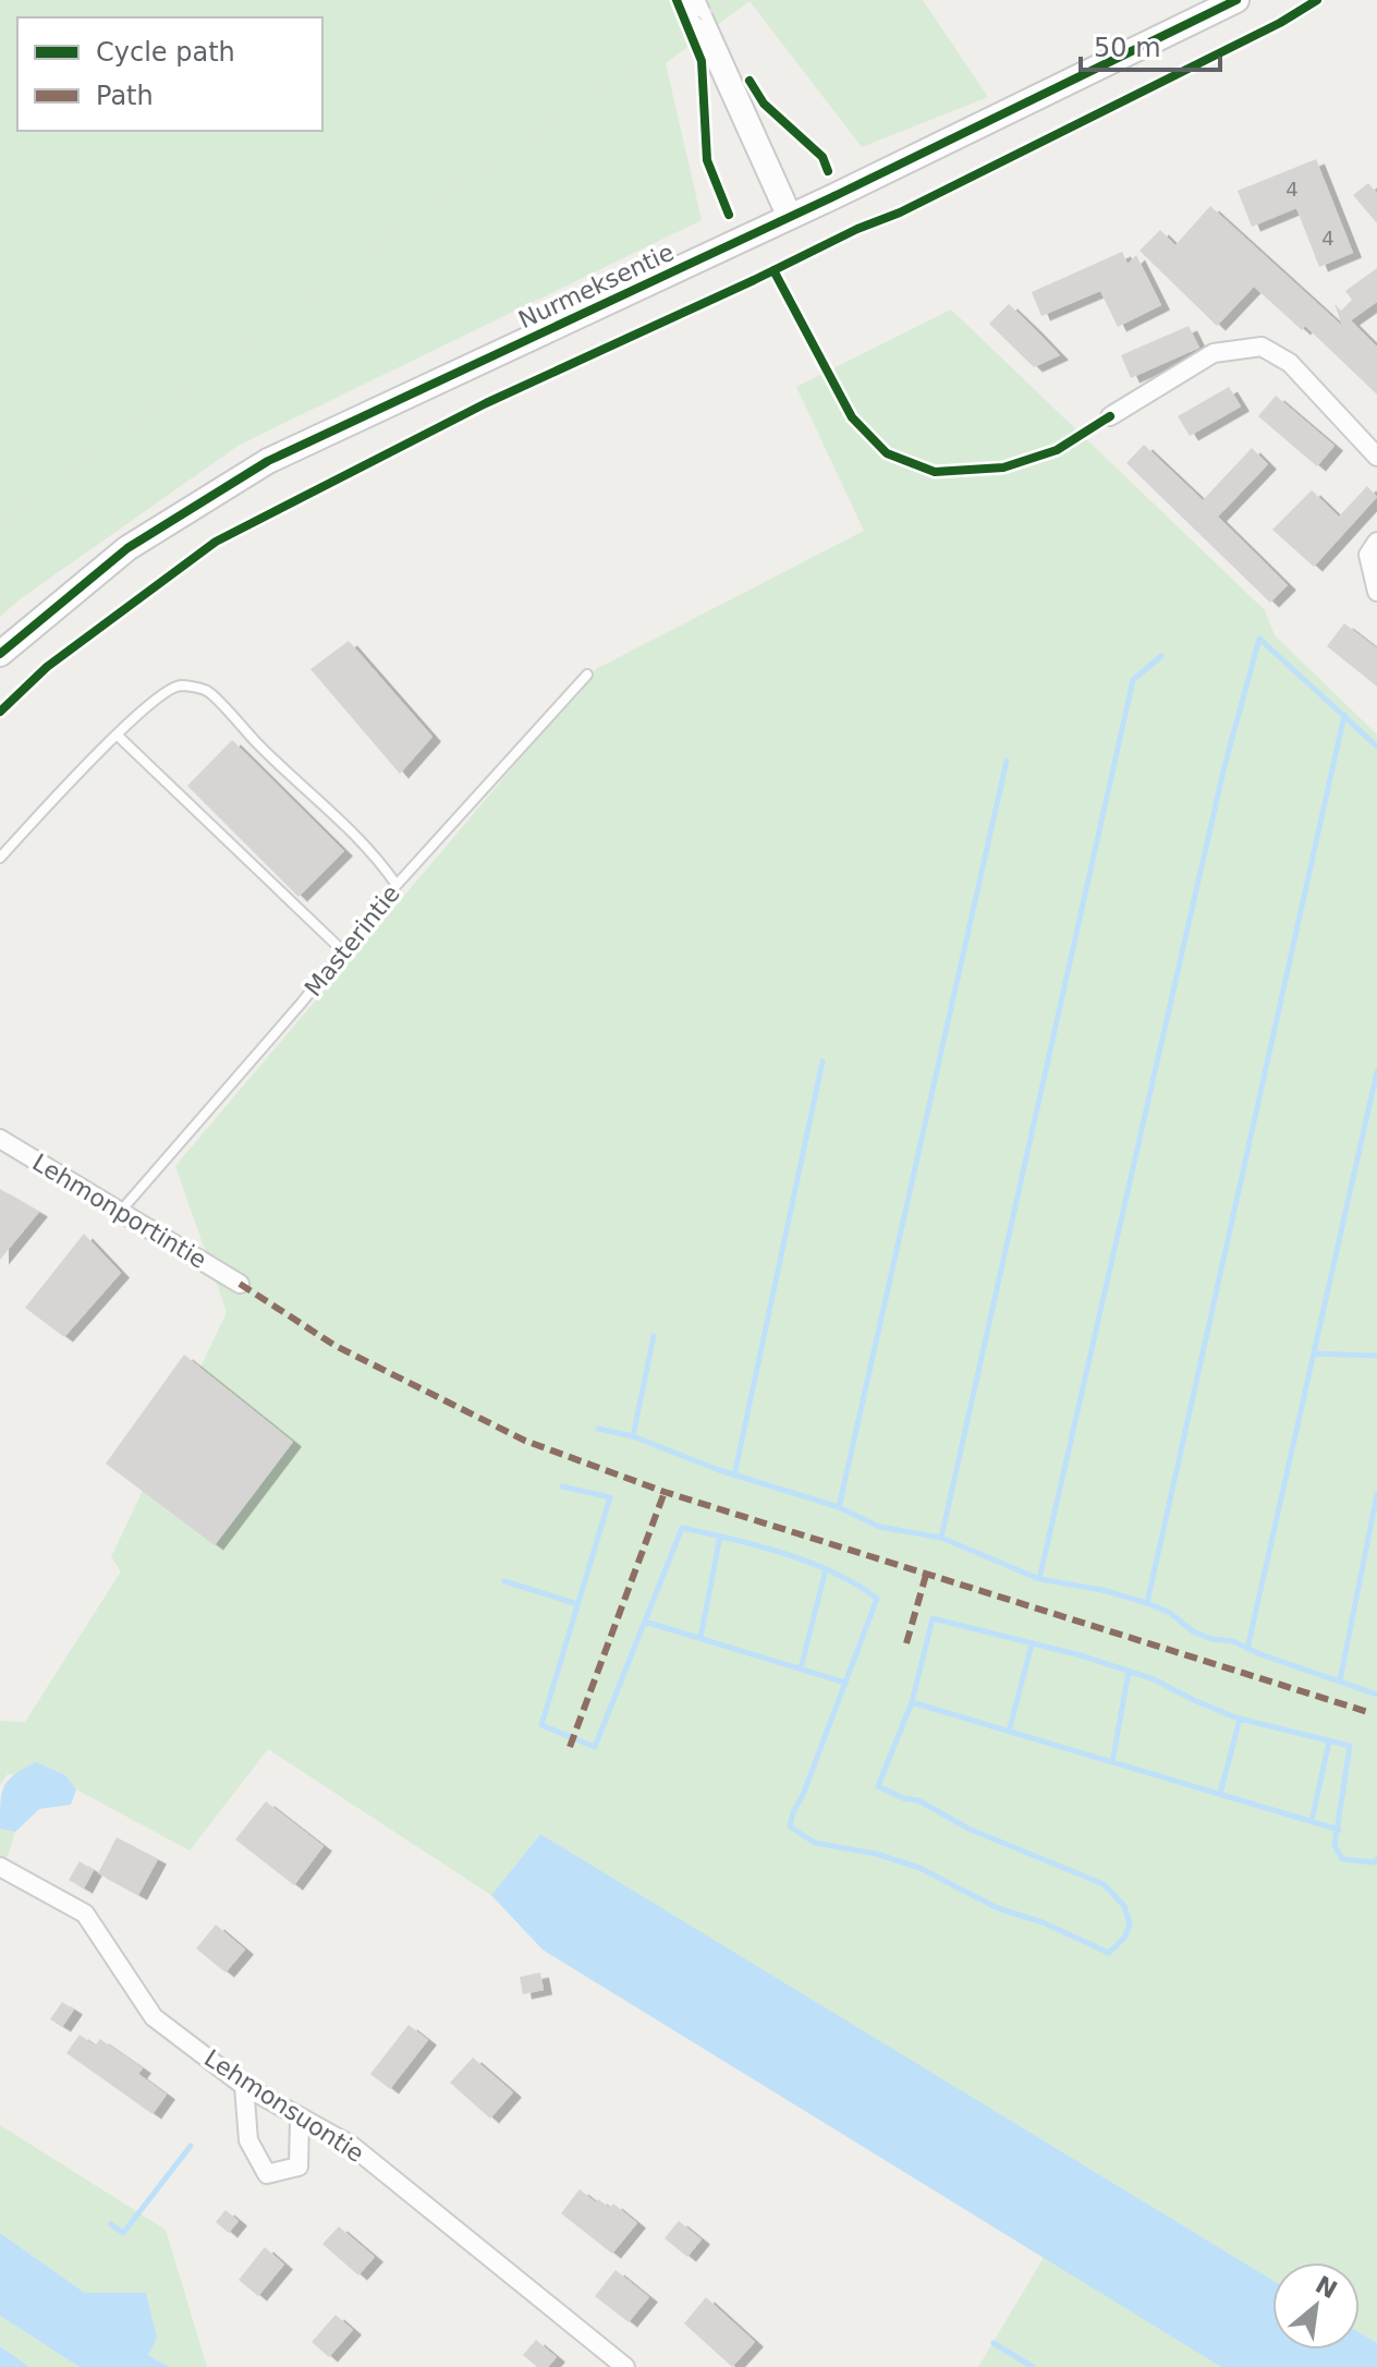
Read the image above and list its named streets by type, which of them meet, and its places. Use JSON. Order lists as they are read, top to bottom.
{
  "streets": {
    "street": ["Nurmeksentie", "Lehmonportintie", "Lehmonsuontie"],
    "lane": ["Masterintie"]
  },
  "crossings": [
    ["Masterintie", "Lehmonportintie"]
  ],
  "house_numbers": ["4", "4"],
  "legend": ["Cycle path", "Path"],
  "scale_bar": "50 m",
  "north": "top right"
}
